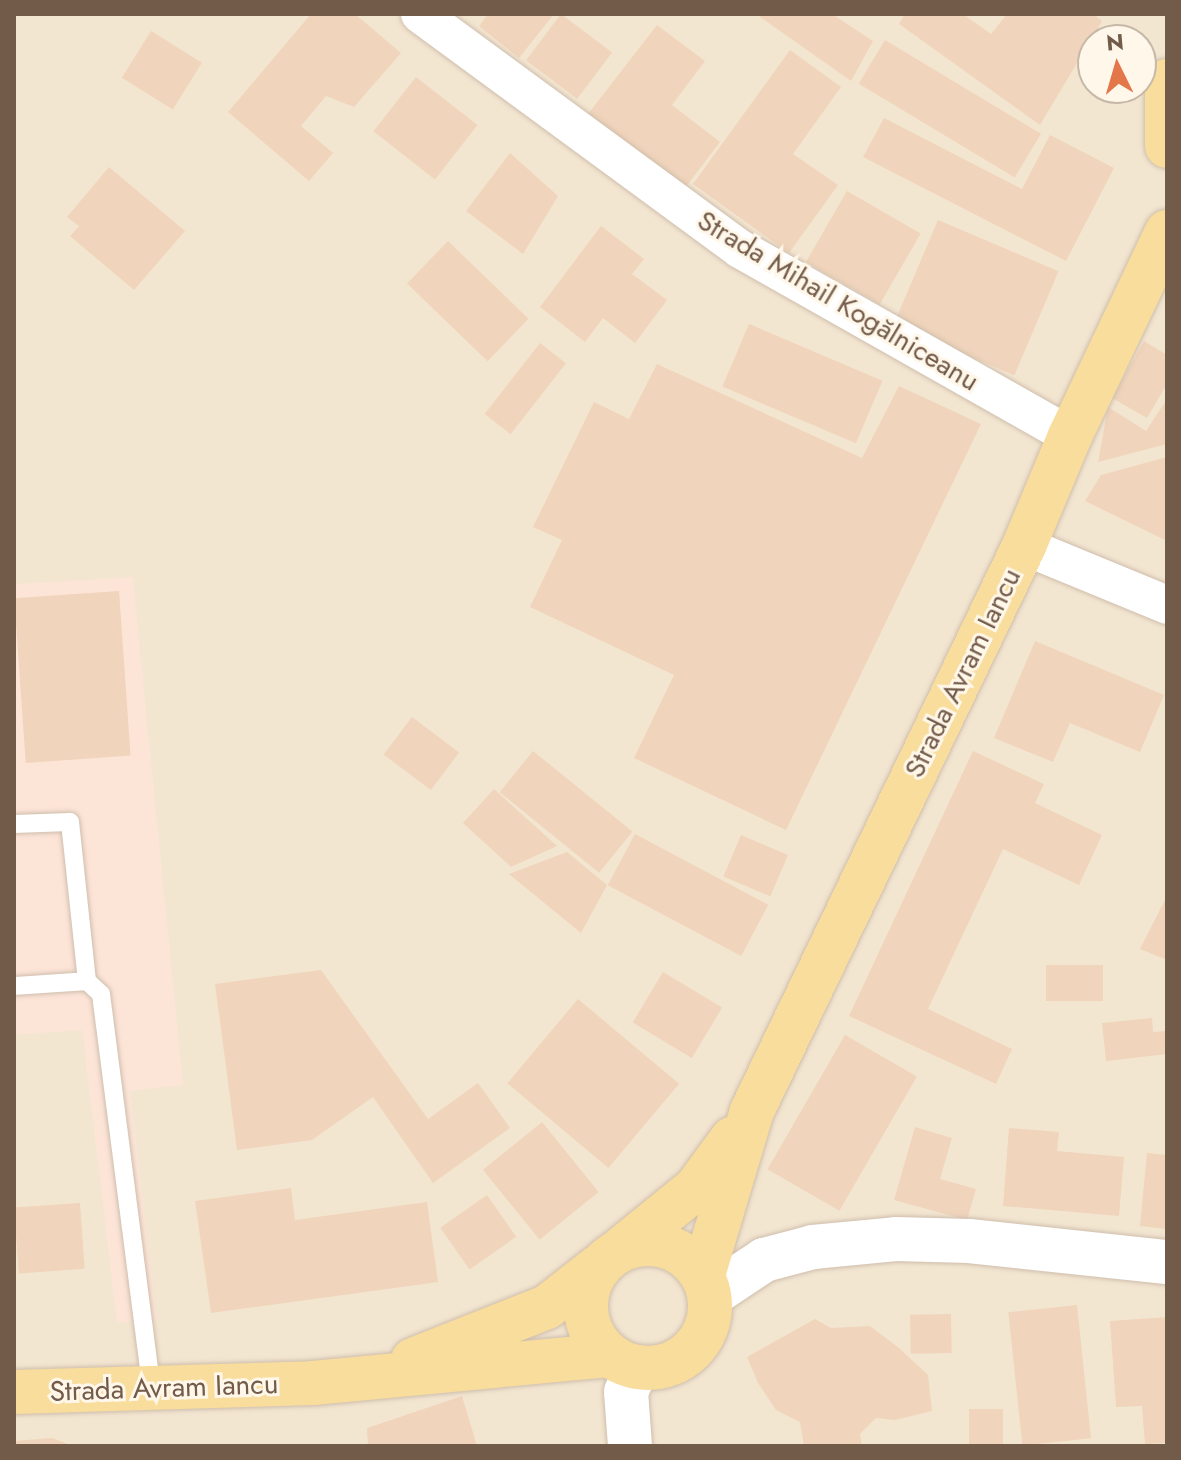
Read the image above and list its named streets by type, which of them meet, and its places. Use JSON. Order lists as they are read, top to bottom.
{
  "streets": {
    "main road": ["Strada Avram Iancu"],
    "street": ["Strada Mihail Kogălniceanu"]
  },
  "crossings": [
    ["Strada Mihail Kogălniceanu", "Strada Avram Iancu"]
  ],
  "north": "top"
}
